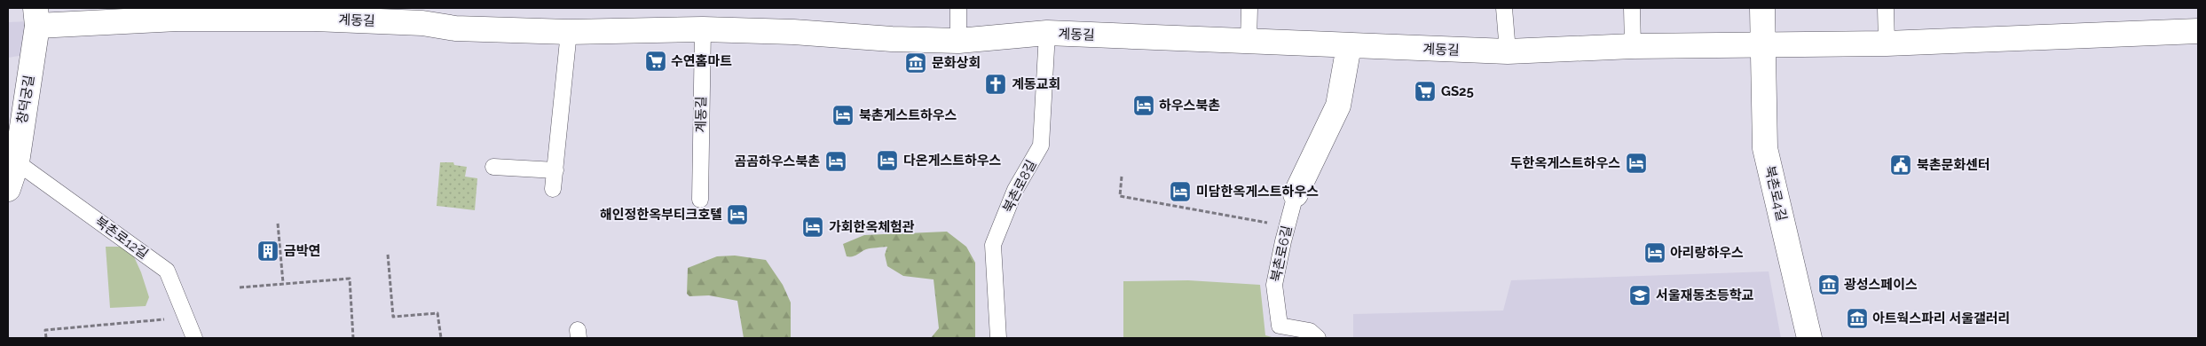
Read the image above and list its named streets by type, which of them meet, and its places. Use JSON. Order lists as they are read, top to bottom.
{
  "streets": {
    "street": ["계동길", "창덕궁길", "북촌로4길"],
    "lane": ["북촌로8길", "북촌로12길", "북촌로6길"]
  },
  "crossings": [
    ["계동길", "창덕궁길"],
    ["계동길", "북촌로8길"],
    ["계동길", "북촌로4길"],
    ["창덕궁길", "북촌로12길"]
  ],
  "places": {
    "supermarket": ["수연홈마트", "GS25"],
    "museum": ["문화상회", "광성스페이스", "아트웍스파리 서울갤러리"],
    "church": ["계동교회"],
    "hotel": [
      "하우스북촌",
      "북촌게스트하우스",
      "다온게스트하우스",
      "곰곰하우스북촌",
      "두한옥게스트하우스",
      "미담한옥게스트하우스",
      "해인정한옥부티크호텔",
      "가회한옥체험관",
      "아리랑하우스"
    ],
    "public building": ["북촌문화센터"],
    "building": ["금박연"],
    "school or university": ["서울재동초등학교"]
  }
}
